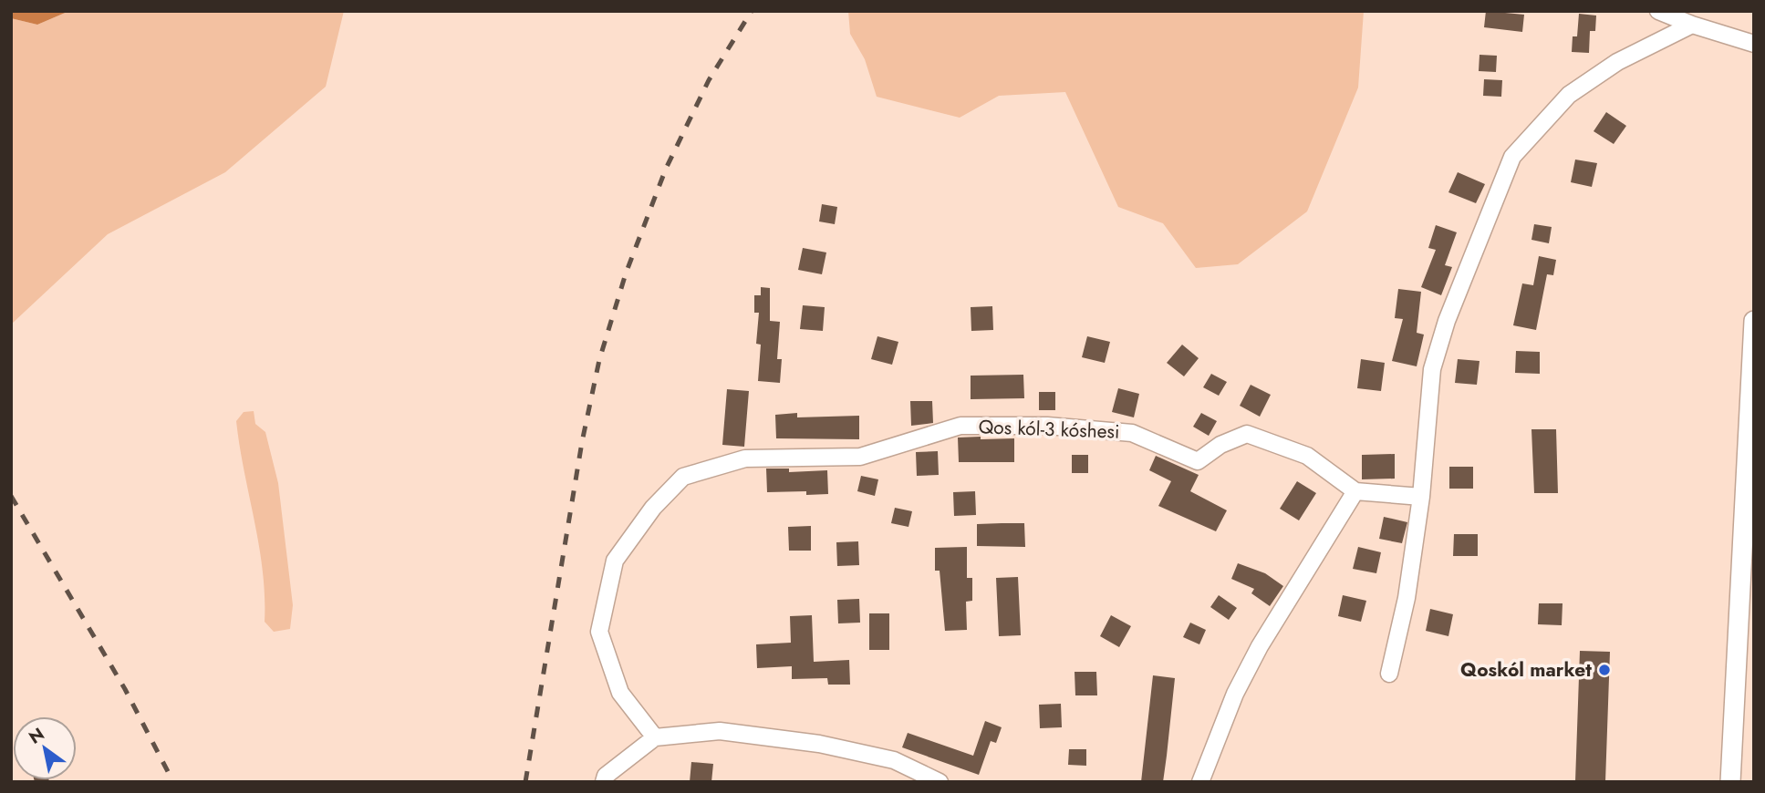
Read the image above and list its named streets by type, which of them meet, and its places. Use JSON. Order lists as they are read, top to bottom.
{
  "streets": {
    "street": ["Qos kól-3 kóshesi"]
  },
  "places": ["Qoskól market"],
  "north": "top left"
}
